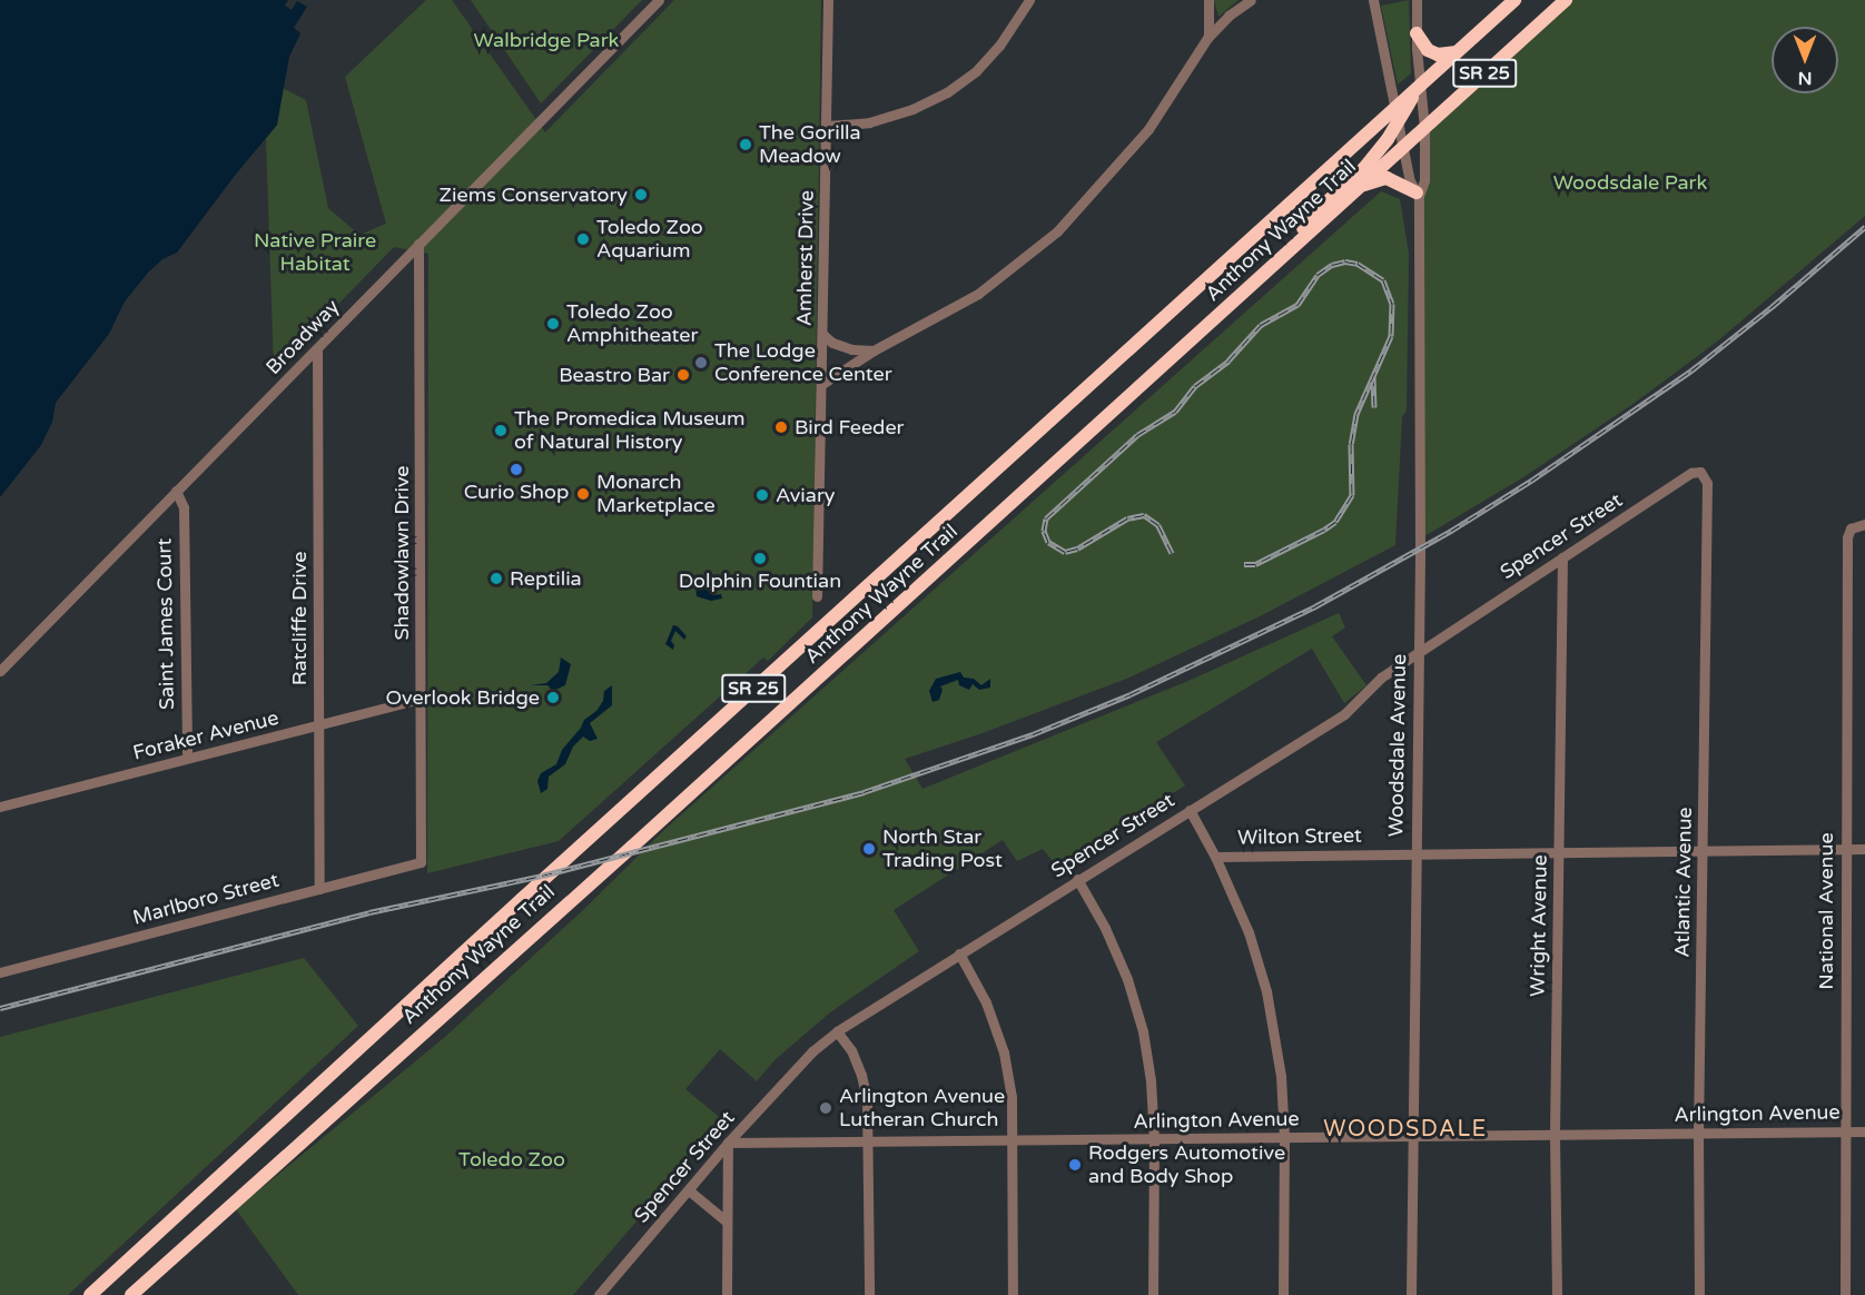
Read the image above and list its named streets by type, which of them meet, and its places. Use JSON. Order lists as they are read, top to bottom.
{
  "streets": {
    "highway": ["SR 25", "Anthony Wayne Trail"],
    "street": [
      "Amherst Drive",
      "Broadway",
      "Spencer Street",
      "Shadowlawn Drive",
      "Ratcliffe Drive",
      "Saint James Court",
      "Foraker Avenue",
      "Woodsdale Avenue",
      "Wilton Street",
      "Atlantic Avenue",
      "Marlboro Street",
      "National Avenue",
      "Wright Avenue",
      "Arlington Avenue"
    ]
  },
  "crossings": [
    ["Anthony Wayne Trail", "Woodsdale Avenue"],
    ["Broadway", "Shadowlawn Drive"],
    ["Broadway", "Ratcliffe Drive"],
    ["Broadway", "Saint James Court"],
    ["Spencer Street", "Woodsdale Avenue"],
    ["Spencer Street", "Atlantic Avenue"],
    ["Spencer Street", "Wright Avenue"],
    ["Spencer Street", "Arlington Avenue"],
    ["Shadowlawn Drive", "Foraker Avenue"],
    ["Shadowlawn Drive", "Marlboro Street"],
    ["Ratcliffe Drive", "Foraker Avenue"],
    ["Ratcliffe Drive", "Marlboro Street"],
    ["Saint James Court", "Foraker Avenue"],
    ["Woodsdale Avenue", "Wilton Street"],
    ["Woodsdale Avenue", "Arlington Avenue"],
    ["Wilton Street", "Atlantic Avenue"],
    ["Wilton Street", "National Avenue"],
    ["Wilton Street", "Wright Avenue"],
    ["Atlantic Avenue", "Arlington Avenue"],
    ["National Avenue", "Arlington Avenue"],
    ["Wright Avenue", "Arlington Avenue"]
  ],
  "districts": ["WOODSDALE"],
  "parks": [
    "Walbridge Park",
    "Woodsdale Park",
    "Native Praire Habitat",
    "Toledo Zoo"
  ],
  "places": [
    "The Gorilla Meadow",
    "Ziems Conservatory",
    "Toledo Zoo Aquarium",
    "Toledo Zoo Amphitheater",
    "The Lodge Conference Center",
    "Beastro Bar",
    "Bird Feeder",
    "The Promedica Museum of Natural History",
    "Curio Shop",
    "Monarch Marketplace",
    "Aviary",
    "Dolphin Fountian",
    "Reptilia",
    "Overlook Bridge",
    "North Star Trading Post",
    "Arlington Avenue Lutheran Church",
    "Rodgers Automotive and Body Shop"
  ],
  "north": "bottom"
}
